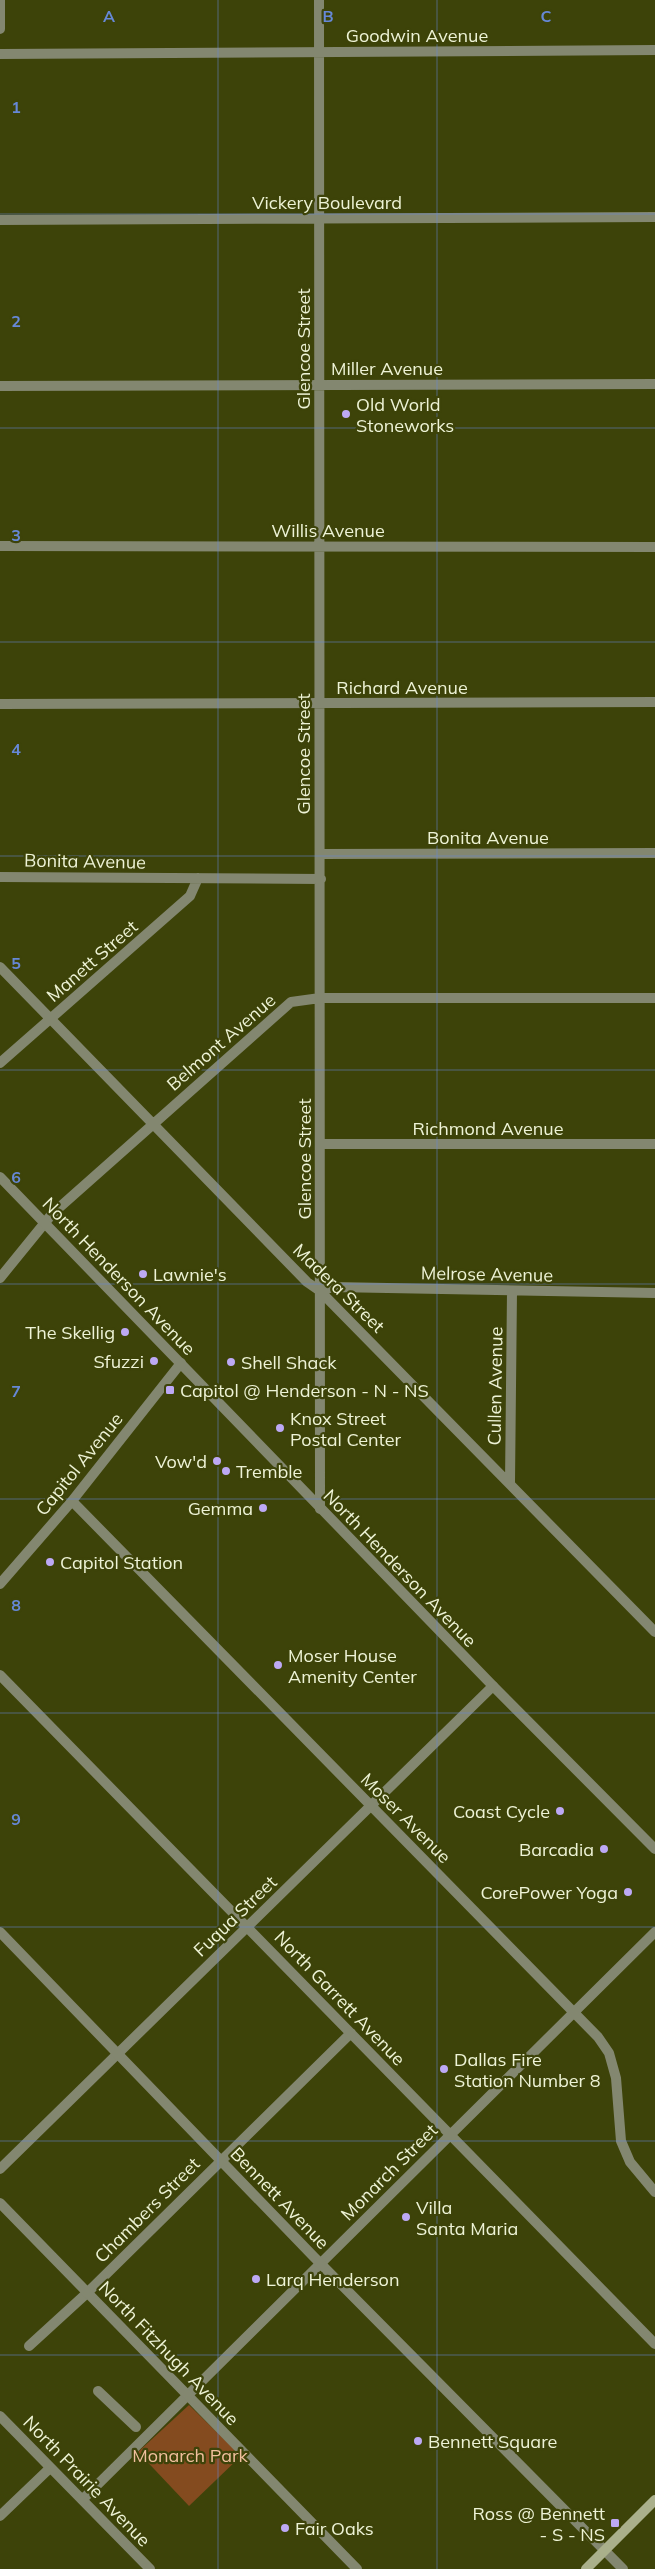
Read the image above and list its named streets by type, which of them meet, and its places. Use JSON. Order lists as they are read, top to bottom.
{
  "streets": {
    "street": [
      "Goodwin Avenue",
      "Vickery Boulevard",
      "Glencoe Street",
      "Miller Avenue",
      "Willis Avenue",
      "Richard Avenue",
      "Bonita Avenue",
      "Manett Street",
      "Belmont Avenue",
      "Richmond Avenue",
      "Melrose Avenue",
      "North Henderson Avenue",
      "Madera Street",
      "Cullen Avenue",
      "Capitol Avenue",
      "Moser Avenue",
      "Fuqua Street",
      "North Garrett Avenue",
      "Monarch Street",
      "Bennett Avenue",
      "Chambers Street",
      "North Fitzhugh Avenue",
      "North Prairie Avenue"
    ]
  },
  "crossings": [
    ["Goodwin Avenue", "Glencoe Street"],
    ["Vickery Boulevard", "Glencoe Street"],
    ["Glencoe Street", "Miller Avenue"],
    ["Glencoe Street", "Willis Avenue"],
    ["Glencoe Street", "Richard Avenue"],
    ["Glencoe Street", "Bonita Avenue"],
    ["Glencoe Street", "Belmont Avenue"],
    ["Glencoe Street", "Richmond Avenue"],
    ["Glencoe Street", "Melrose Avenue"],
    ["Glencoe Street", "North Henderson Avenue"],
    ["Glencoe Street", "Madera Street"],
    ["Bonita Avenue", "Manett Street"],
    ["Manett Street", "Madera Street"],
    ["Belmont Avenue", "North Henderson Avenue"],
    ["Belmont Avenue", "Madera Street"],
    ["Melrose Avenue", "Madera Street"],
    ["Melrose Avenue", "Cullen Avenue"],
    ["North Henderson Avenue", "Capitol Avenue"],
    ["North Henderson Avenue", "Fuqua Street"],
    ["Madera Street", "Cullen Avenue"],
    ["Capitol Avenue", "Moser Avenue"],
    ["Moser Avenue", "Fuqua Street"],
    ["Moser Avenue", "Monarch Street"],
    ["Fuqua Street", "North Garrett Avenue"],
    ["Fuqua Street", "Bennett Avenue"],
    ["North Garrett Avenue", "Monarch Street"],
    ["North Garrett Avenue", "Chambers Street"],
    ["Monarch Street", "Bennett Avenue"],
    ["Monarch Street", "North Fitzhugh Avenue"],
    ["Monarch Street", "North Prairie Avenue"],
    ["Bennett Avenue", "Chambers Street"],
    ["Chambers Street", "North Fitzhugh Avenue"]
  ],
  "parks": ["Monarch Park"],
  "places": {
    "other": [
      "Old World Stoneworks",
      "Lawnie's",
      "The Skellig",
      "Sfuzzi",
      "Shell Shack",
      "Knox Street Postal Center",
      "Vow'd",
      "Tremble",
      "Gemma",
      "Capitol Station",
      "Moser House Amenity Center",
      "Coast Cycle",
      "Barcadia",
      "CorePower Yoga",
      "Dallas Fire Station Number 8",
      "Villa Santa Maria",
      "Larq Henderson",
      "Bennett Square",
      "Fair Oaks"
    ],
    "transit": ["Capitol @ Henderson - N - NS", "Ross @ Bennett - S - NS"]
  },
  "grid": {
    "columns": ["A", "B", "C"],
    "rows": [
      "1",
      "2",
      "3",
      "4",
      "5",
      "6",
      "7",
      "8",
      "9"
    ]
  }
}
